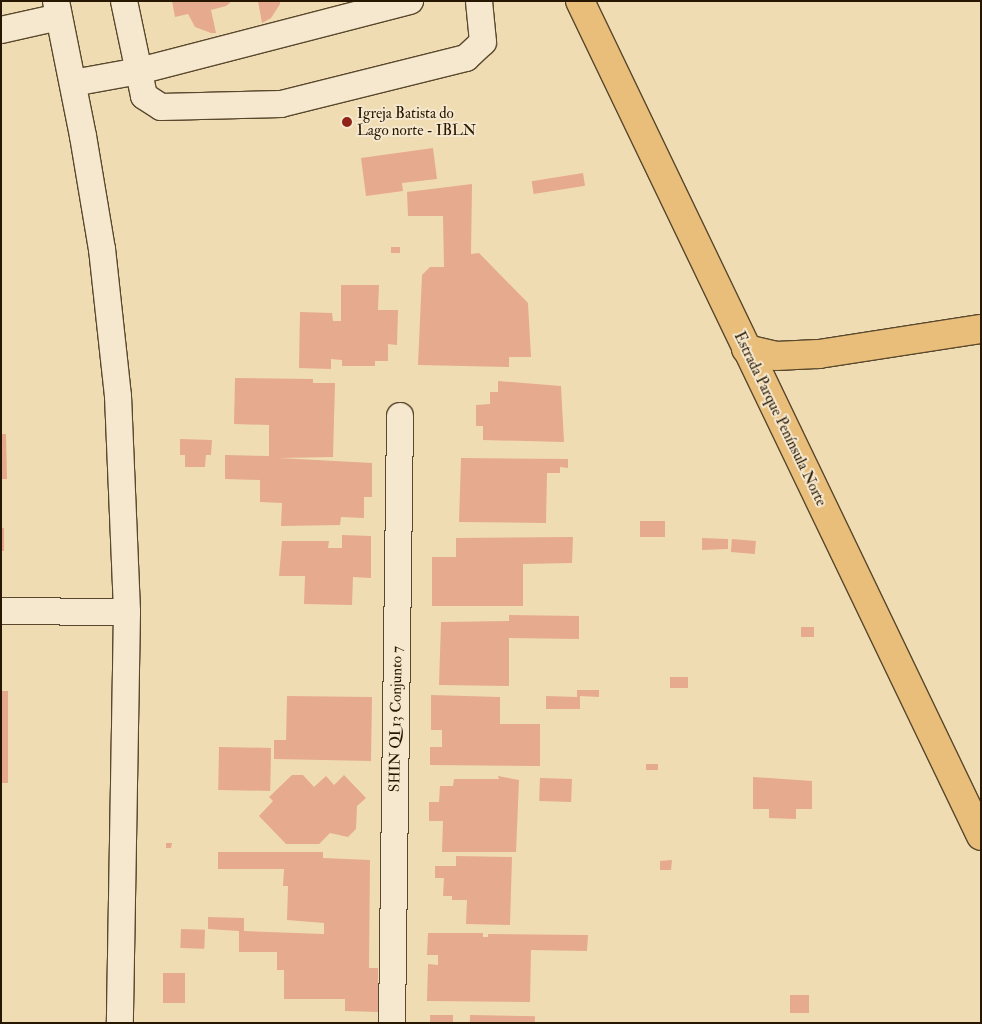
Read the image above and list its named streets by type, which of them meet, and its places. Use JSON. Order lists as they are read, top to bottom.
{
  "streets": {
    "main road": ["Estrada Parque Península Norte"],
    "street": ["SHIN QI 13 Conjunto 7"]
  },
  "places": ["Igreja Batista do Lago norte - IBLN"]
}
